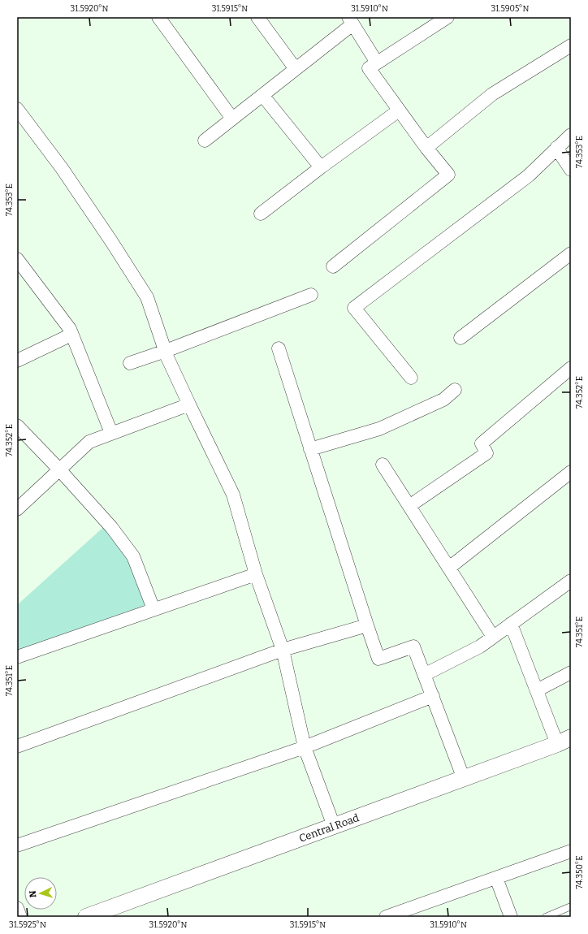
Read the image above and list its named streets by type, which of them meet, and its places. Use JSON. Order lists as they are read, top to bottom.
{
  "streets": {
    "street": ["Central Road"]
  },
  "north": "left",
  "coordinates": [
    "31.5920°N",
    "31.5915°N",
    "31.5910°N",
    "31.5905°N",
    "74.353°E",
    "74.352°E",
    "74.351°E",
    "74.350°E",
    "31.5925°N"
  ]
}
